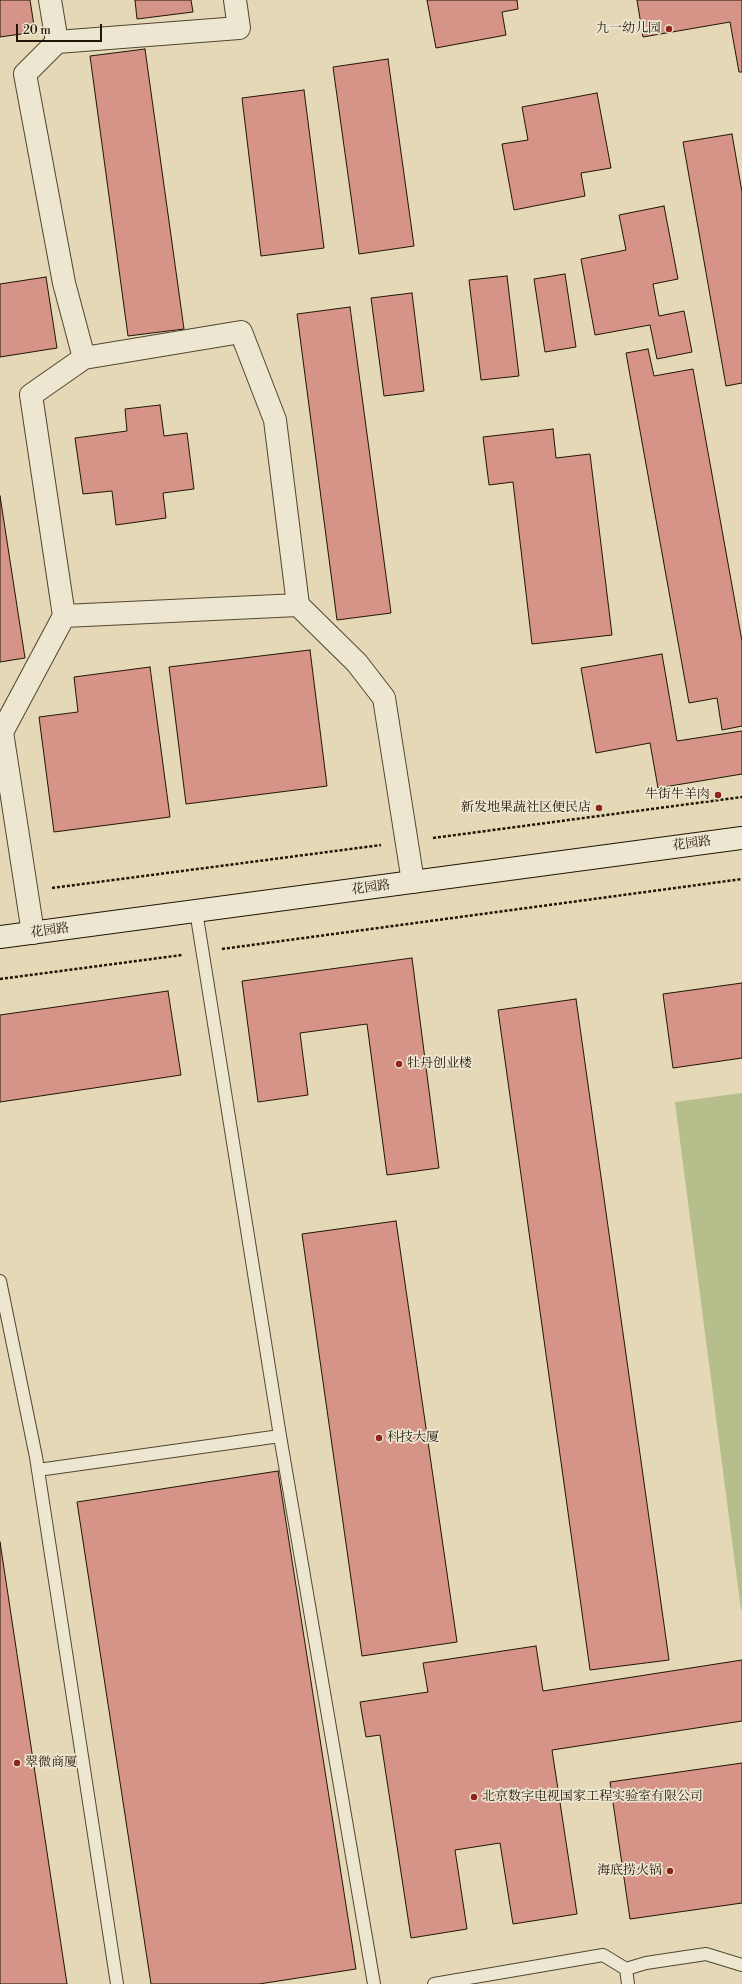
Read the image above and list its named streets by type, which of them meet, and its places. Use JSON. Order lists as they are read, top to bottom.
{
  "streets": {
    "street": ["花园路"]
  },
  "places": [
    "九一幼儿园",
    "牛街牛羊肉",
    "新发地果蔬社区便民店",
    "牡丹创业楼",
    "科技大厦",
    "翠微商厦",
    "北京数字电视国家工程实验室有限公司",
    "海底捞火锅"
  ],
  "scale_bar": "20 m"
}
